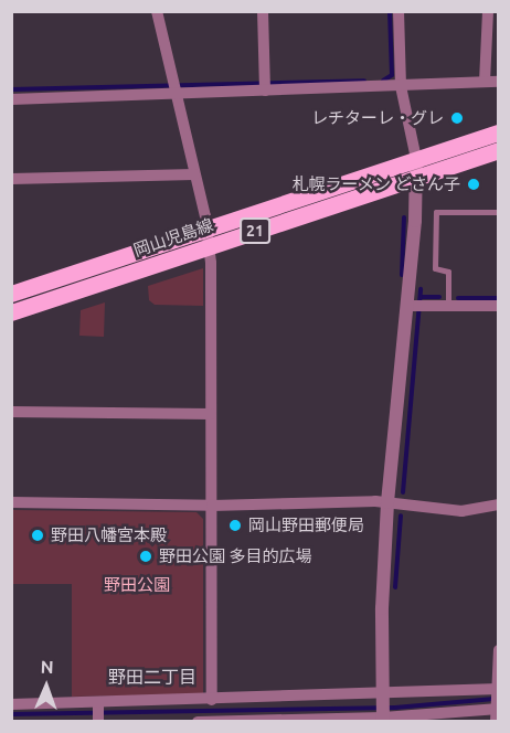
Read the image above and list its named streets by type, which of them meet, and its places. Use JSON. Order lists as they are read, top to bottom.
{
  "streets": {
    "main road": ["21", "岡山児島線"]
  },
  "districts": ["野田二丁目"],
  "parks": ["野田公園"],
  "places": [
    "レチターレ・グレ",
    "札幌ラーメン どさん子",
    "岡山野田郵便局",
    "野田八幡宮本殿",
    "野田公園 多目的広場"
  ],
  "north": "top"
}
